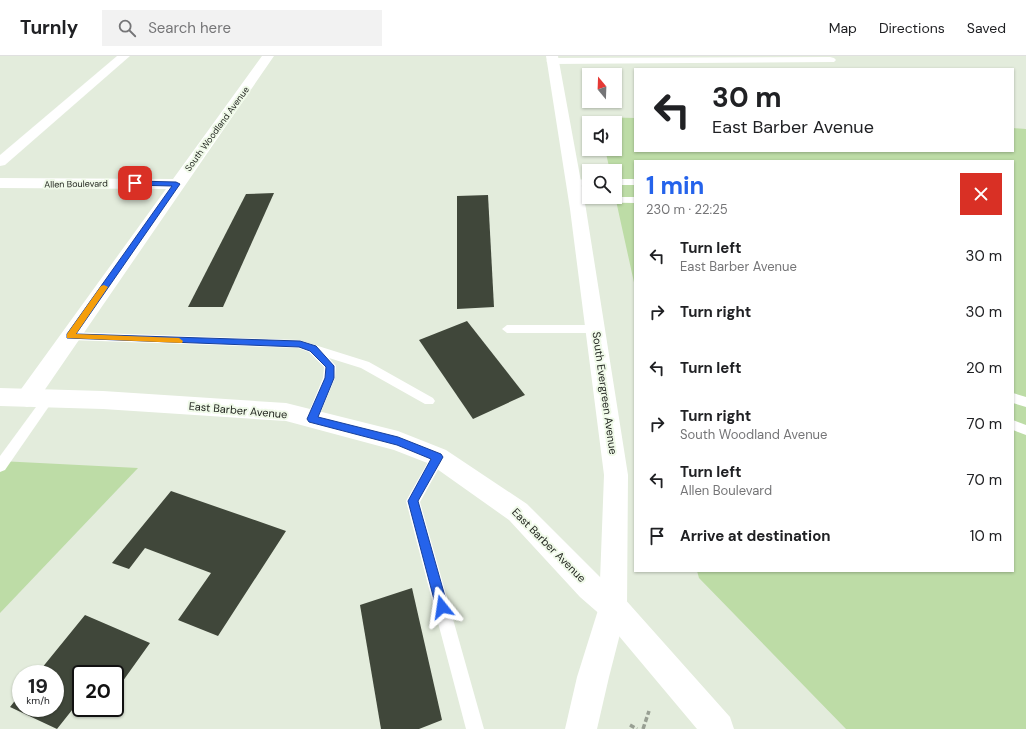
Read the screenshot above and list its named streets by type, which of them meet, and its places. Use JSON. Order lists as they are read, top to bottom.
{
  "streets": {
    "street": [
      "South Woodland Avenue",
      "Allen Boulevard",
      "South Evergreen Avenue",
      "East Barber Avenue"
    ]
  },
  "crossings": [
    ["South Woodland Avenue", "Allen Boulevard"],
    ["South Woodland Avenue", "East Barber Avenue"],
    ["South Evergreen Avenue", "East Barber Avenue"]
  ],
  "north": "top",
  "page": {
    "header": "Turnly",
    "search": "Search here",
    "nav": ["Map", "Directions", "Saved"],
    "turn": ["30 m", "East Barber Avenue"],
    "heading": ["1 min", "230 m · 22:25"],
    "list": [
      {
        "name": "Turn left",
        "note": "East Barber Avenue",
        "value": "30 m"
      },
      {
        "name": "Turn right",
        "value": "30 m"
      },
      {
        "name": "Turn left",
        "value": "20 m"
      },
      {
        "name": "Turn right",
        "note": "South Woodland Avenue",
        "value": "70 m"
      },
      {
        "name": "Turn left",
        "note": "Allen Boulevard",
        "value": "70 m"
      },
      {
        "name": "Arrive at destination",
        "value": "10 m"
      }
    ],
    "speed": "19 km/h",
    "limit": "20"
  }
}
